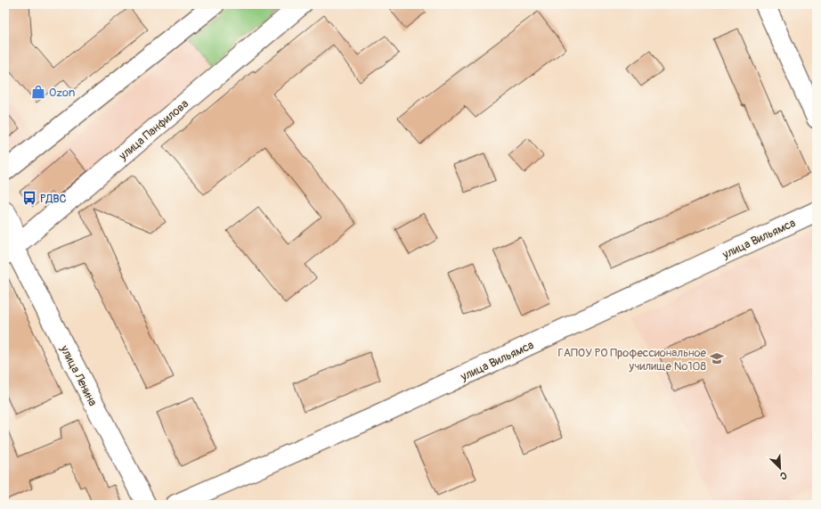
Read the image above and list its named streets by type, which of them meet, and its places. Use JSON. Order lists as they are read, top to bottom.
{
  "streets": {
    "street": ["улица Панфилова", "улица Вильямса", "улица Ленина"]
  },
  "crossings": [
    ["улица Панфилова", "улица Ленина"]
  ],
  "places": {
    "shop": ["Ozon"],
    "bus stop": ["РДВС"],
    "school or university": ["ГАПОУ РО Профессиональное училище №108"]
  },
  "north": "bottom right"
}
